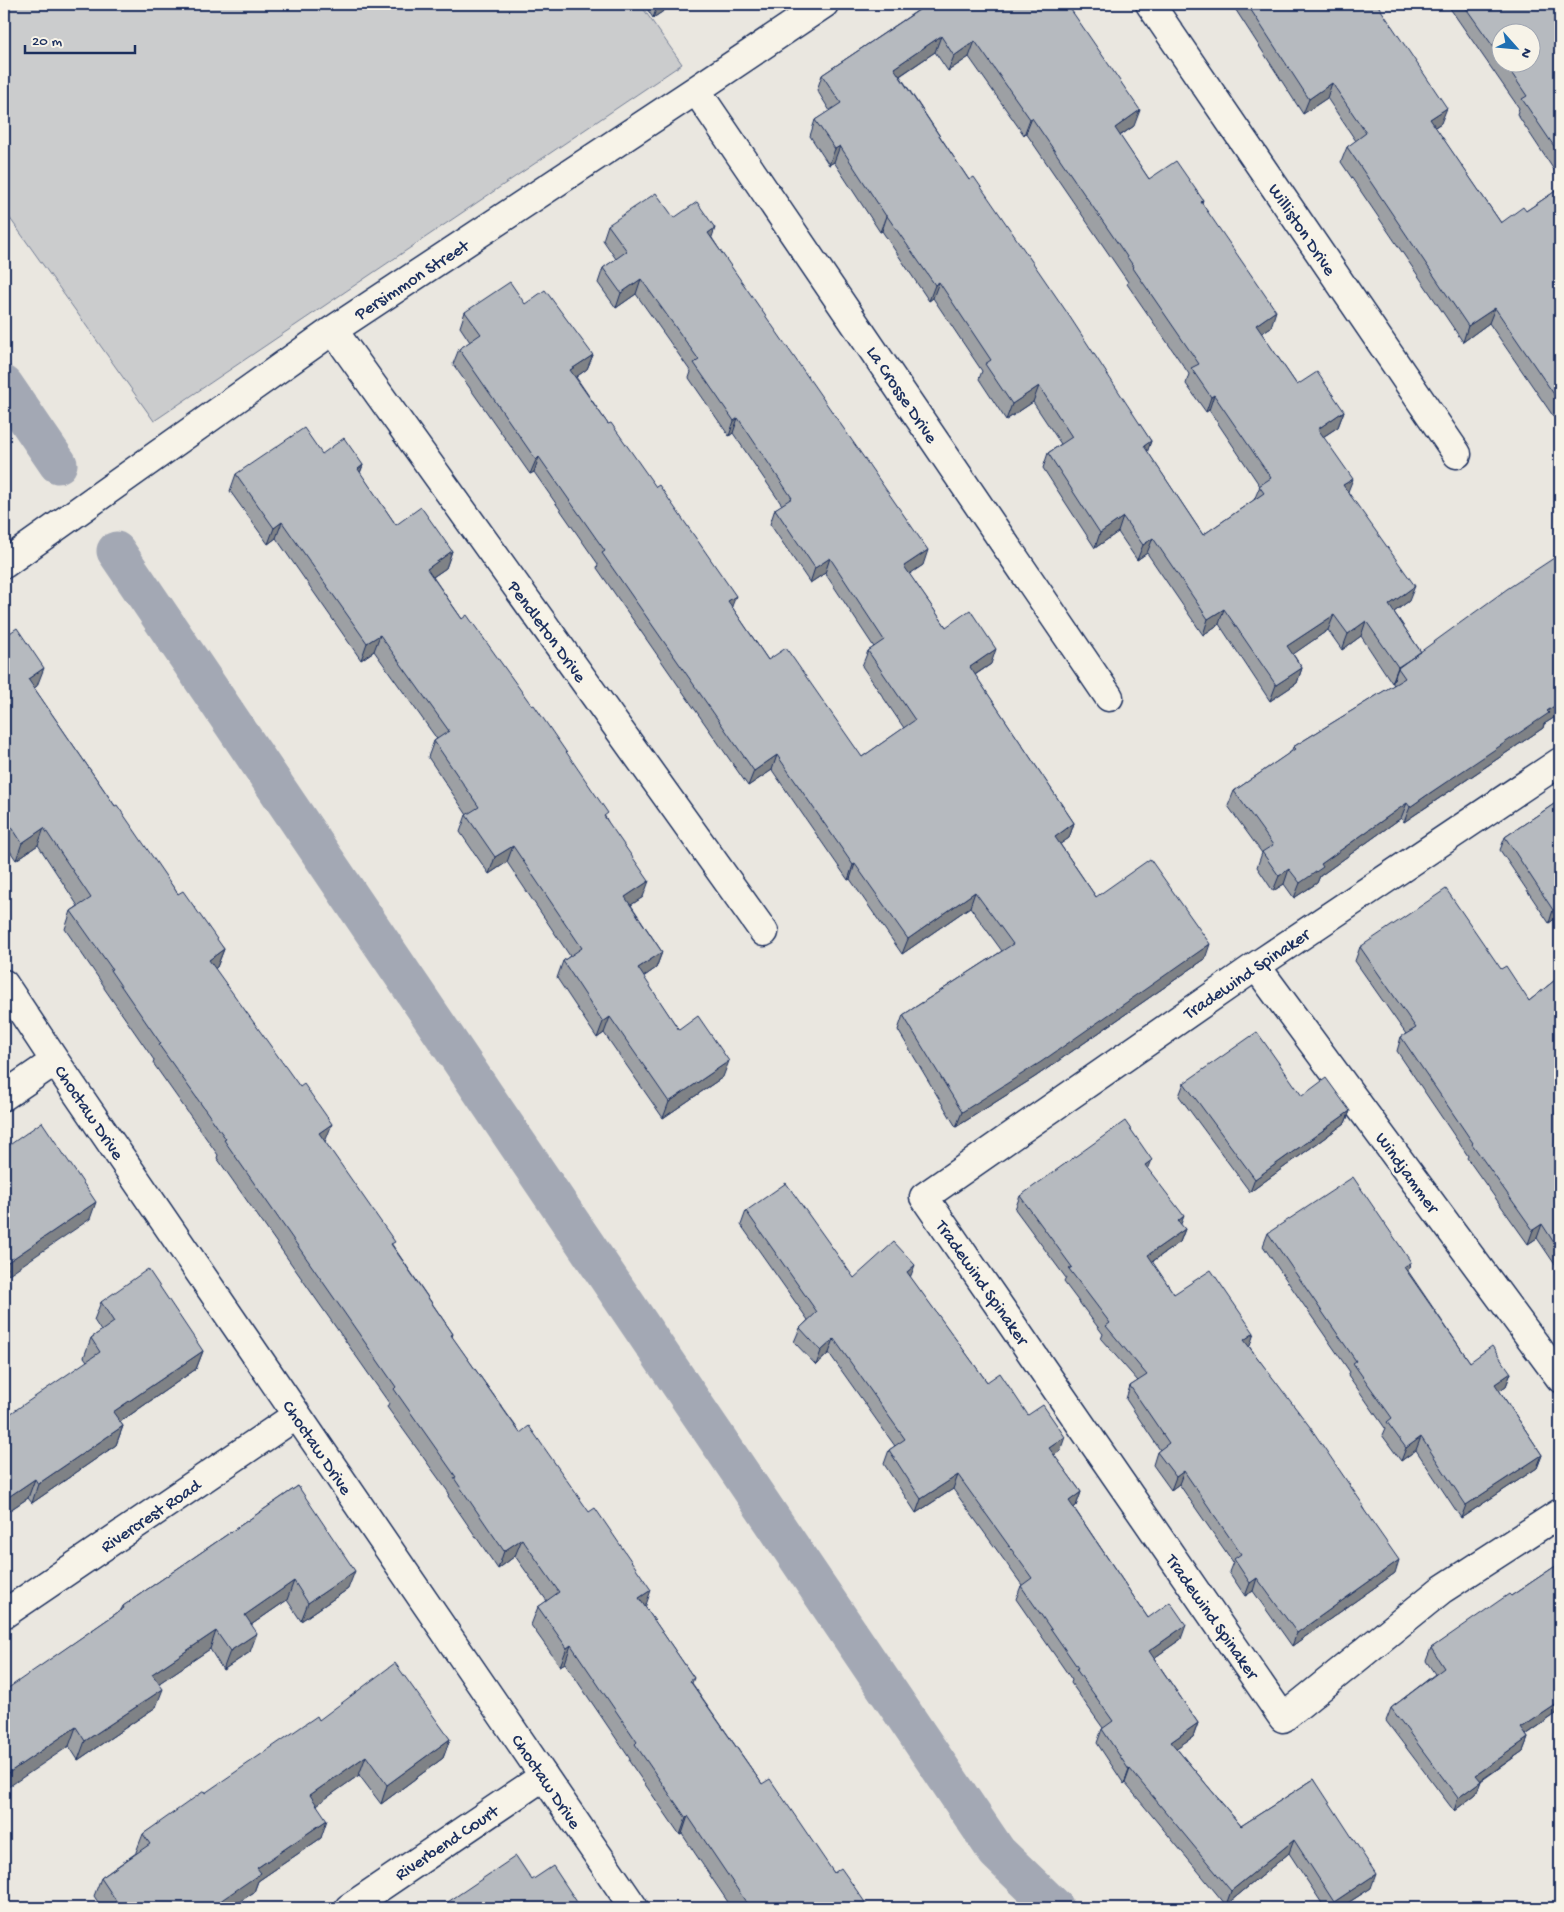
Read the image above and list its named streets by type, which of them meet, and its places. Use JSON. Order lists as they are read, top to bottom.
{
  "streets": {
    "street": [
      "Williston Drive",
      "Persimmon Street",
      "La Crosse Drive",
      "Pendleton Drive",
      "Tradewind Spinaker",
      "Choctaw Drive",
      "Windjammer",
      "Rivercrest Road",
      "Riverbend Court"
    ]
  },
  "crossings": [
    ["Persimmon Street", "La Crosse Drive"],
    ["Persimmon Street", "Pendleton Drive"],
    ["Tradewind Spinaker", "Windjammer"],
    ["Choctaw Drive", "Rivercrest Road"],
    ["Choctaw Drive", "Riverbend Court"]
  ],
  "scale_bar": "20 m",
  "north": "bottom right"
}
